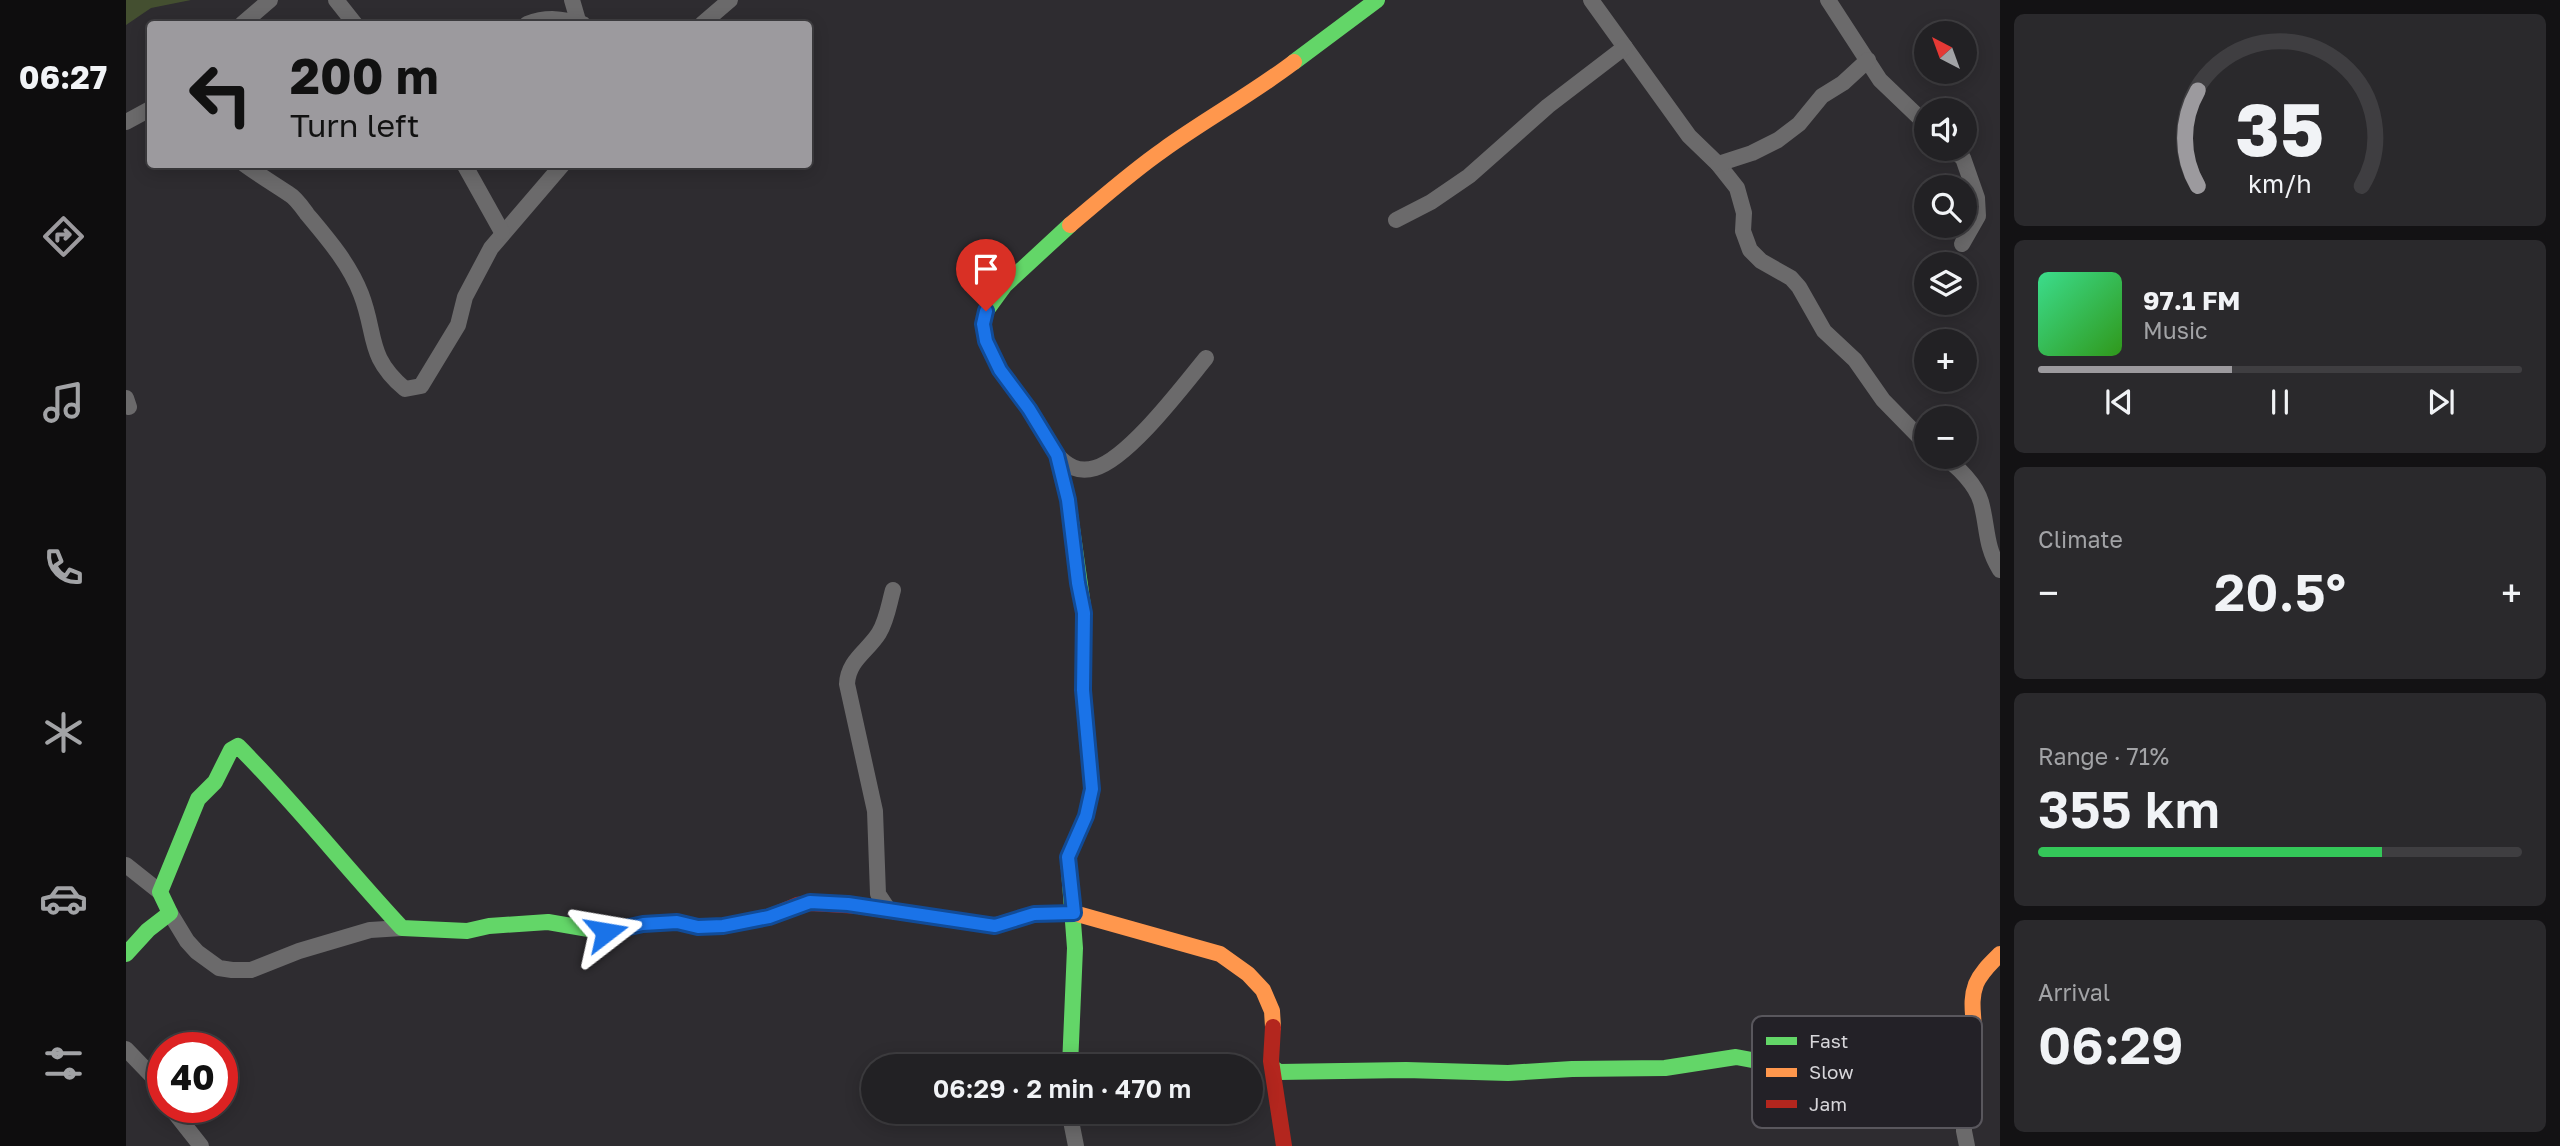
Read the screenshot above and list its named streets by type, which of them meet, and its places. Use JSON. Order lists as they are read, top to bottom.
{
  "legend": ["Fast", "Slow", "Jam"],
  "north": "top left",
  "page": {
    "tabs": "06:27",
    "map_buttons": ["+", "−"],
    "turn": ["200 m", "Turn left"],
    "song": ["97.1 FM", "Music"],
    "tile": [
      "Climate",
      ["Range · 71%", "355 km"],
      ["Arrival", "06:29"]
    ],
    "heat": ["−", "20.5°", "+"],
    "limit": "40",
    "trip": "06:29 · 2 min · 470 m",
    "gauge": ["35", "km/h"]
  }
}
